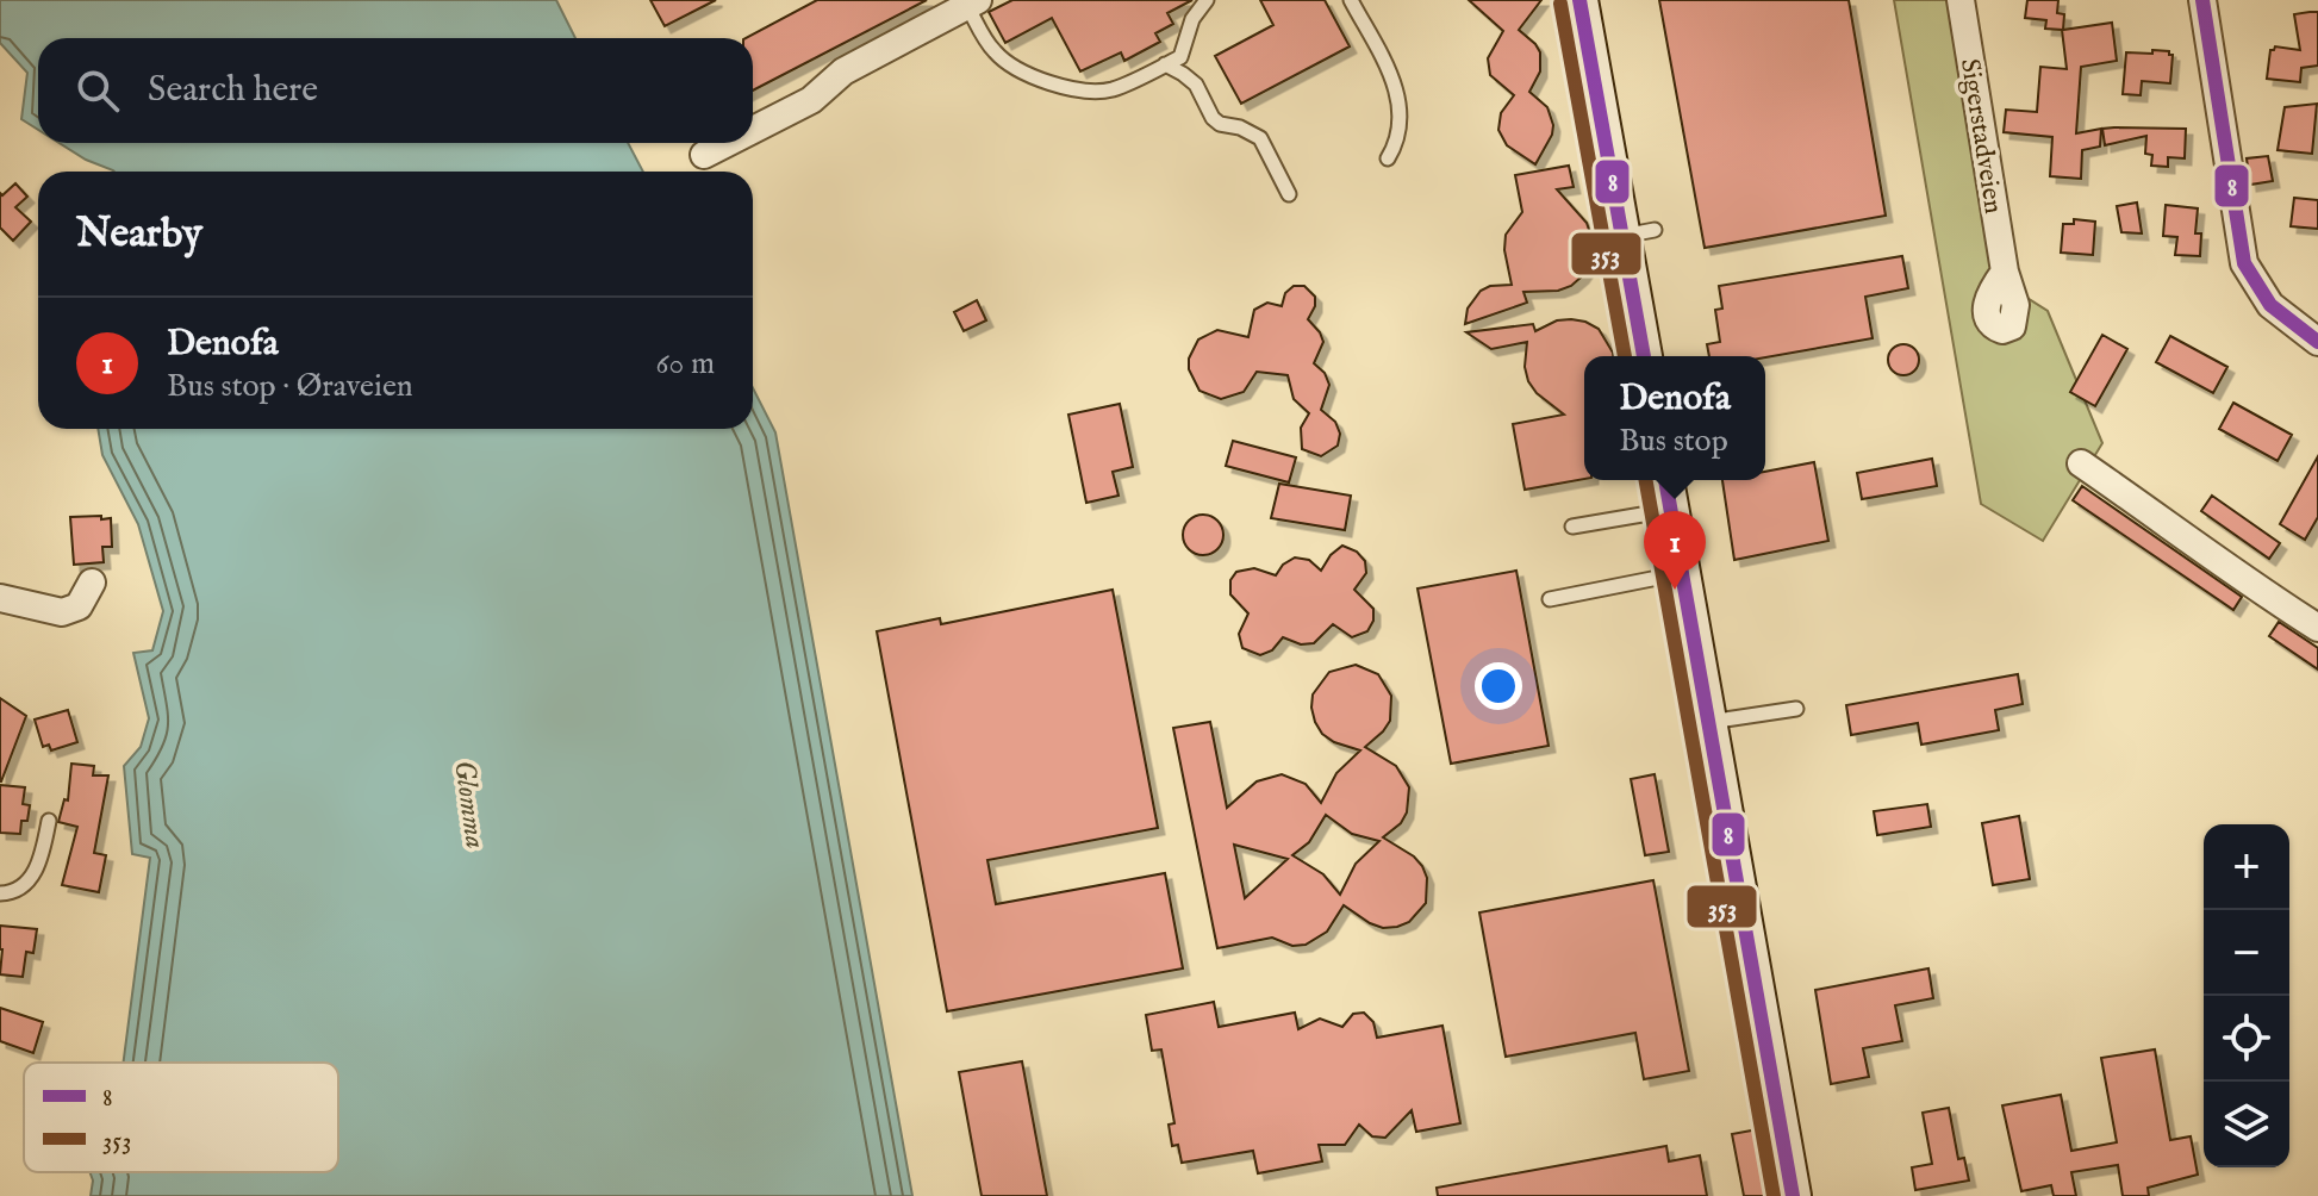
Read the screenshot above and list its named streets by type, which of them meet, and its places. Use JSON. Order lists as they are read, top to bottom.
{
  "streets": {
    "street": ["Sigerstadveien"]
  },
  "water": ["Glomma"],
  "lines": ["transit line 8", "transit line 353"],
  "legend": ["8", "353"],
  "page": {
    "search": "Search here",
    "heading": "Nearby",
    "list": [
      {
        "mark": "1",
        "name": "Denofa",
        "note": "Bus stop · Øraveien",
        "value": "60 m"
      }
    ],
    "popup": ["Denofa", "Bus stop"],
    "pins": "1",
    "map_buttons": ["+", "−"]
  }
}
